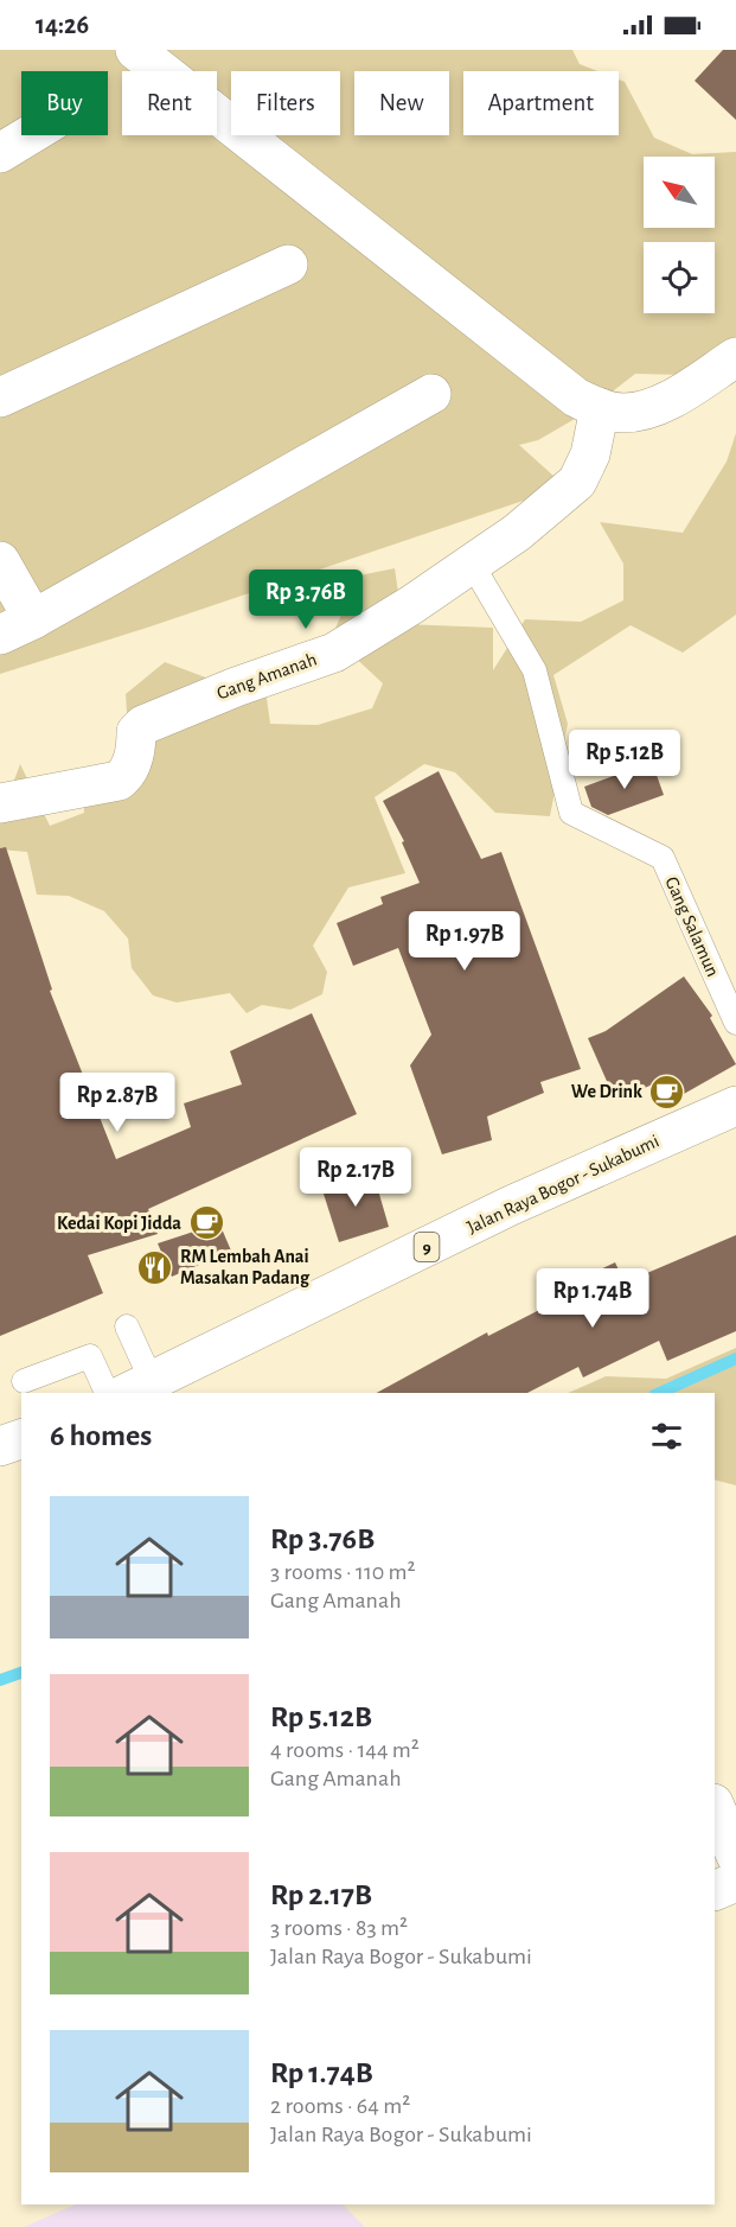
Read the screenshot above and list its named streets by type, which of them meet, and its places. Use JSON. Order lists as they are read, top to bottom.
{
  "streets": {
    "main road": ["Gang Amanah", "Jalan Raya Bogor - Sukabumi", "9"],
    "lane": ["Gang Salamun"]
  },
  "crossings": [
    ["Gang Amanah", "Gang Salamun"]
  ],
  "places": {
    "cafe": ["We Drink", "Kedai Kopi Jidda"],
    "restaurant": ["RM Lembah Anai Masakan Padang"]
  },
  "north": "top left",
  "page": {
    "status": "14:26",
    "chip": [
      "Buy",
      "Rent",
      "Filters",
      "New",
      "Apartment"
    ],
    "price": [
      "Rp 3.76B",
      "Rp 5.12B",
      "Rp 1.97B",
      "Rp 2.87B",
      "Rp 2.17B",
      "Rp 1.74B"
    ],
    "heading": "6 homes",
    "list": [
      {
        "name": "Rp 3.76B",
        "note": "3 rooms · 110 m² · Gang Amanah"
      },
      {
        "name": "Rp 5.12B",
        "note": "4 rooms · 144 m² · Gang Amanah"
      },
      {
        "name": "Rp 2.17B",
        "note": "3 rooms · 83 m² · Jalan Raya Bogor - Sukabumi"
      },
      {
        "name": "Rp 1.74B",
        "note": "2 rooms · 64 m² · Jalan Raya Bogor - Sukabumi"
      }
    ]
  }
}
